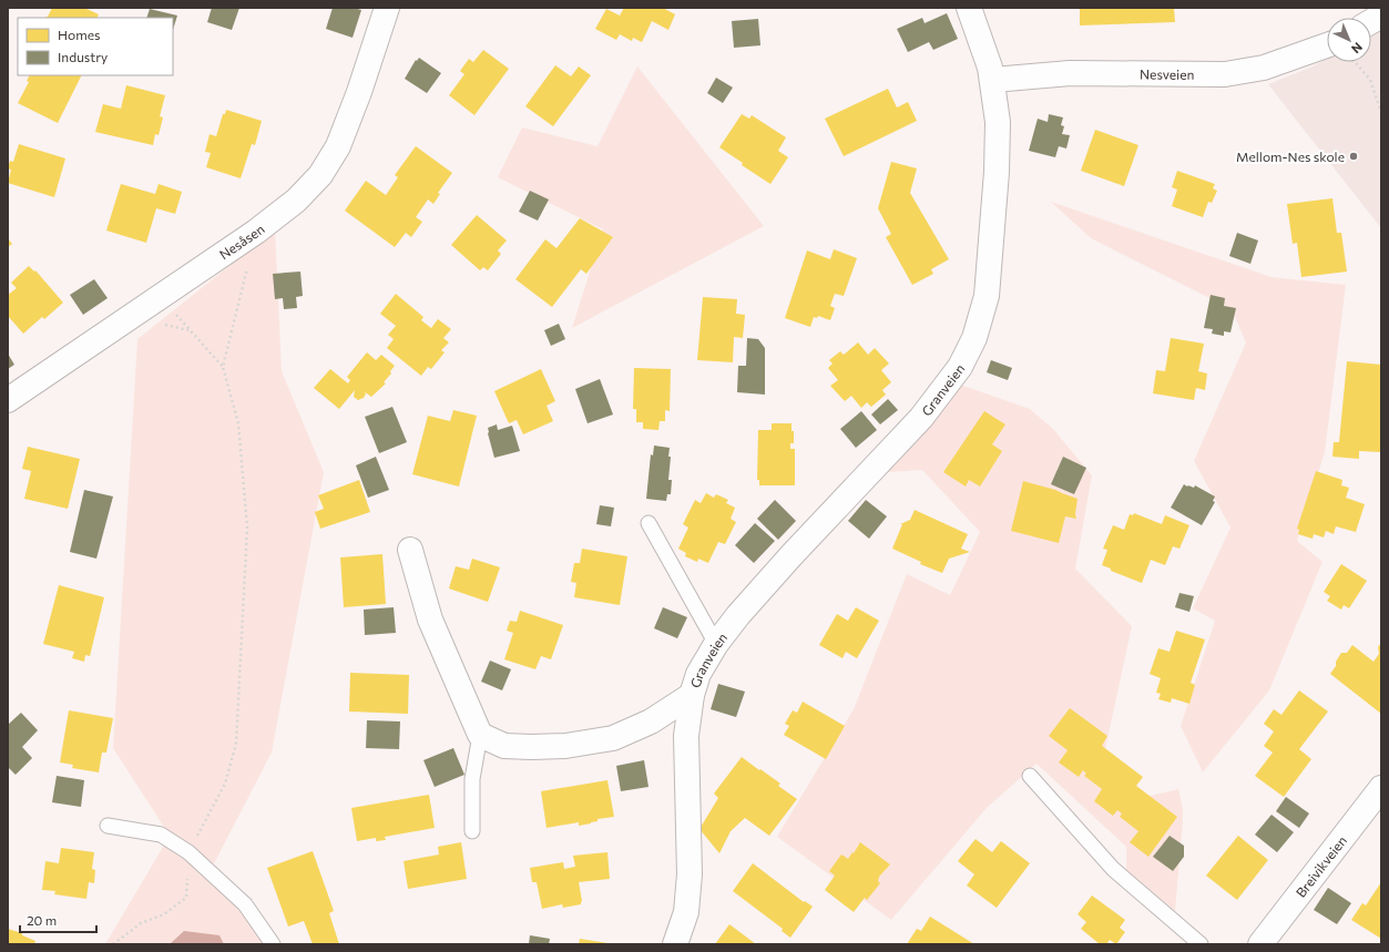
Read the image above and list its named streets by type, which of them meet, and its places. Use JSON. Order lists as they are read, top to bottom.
{
  "streets": {
    "street": [
      "Nesveien",
      "Nesåsen",
      "Granveien",
      "Breivikveien"
    ]
  },
  "crossings": [
    ["Nesveien", "Granveien"]
  ],
  "places": ["Mellom-Nes skole"],
  "legend": ["Homes", "Industry"],
  "scale_bar": "20 m",
  "north": "bottom right"
}
